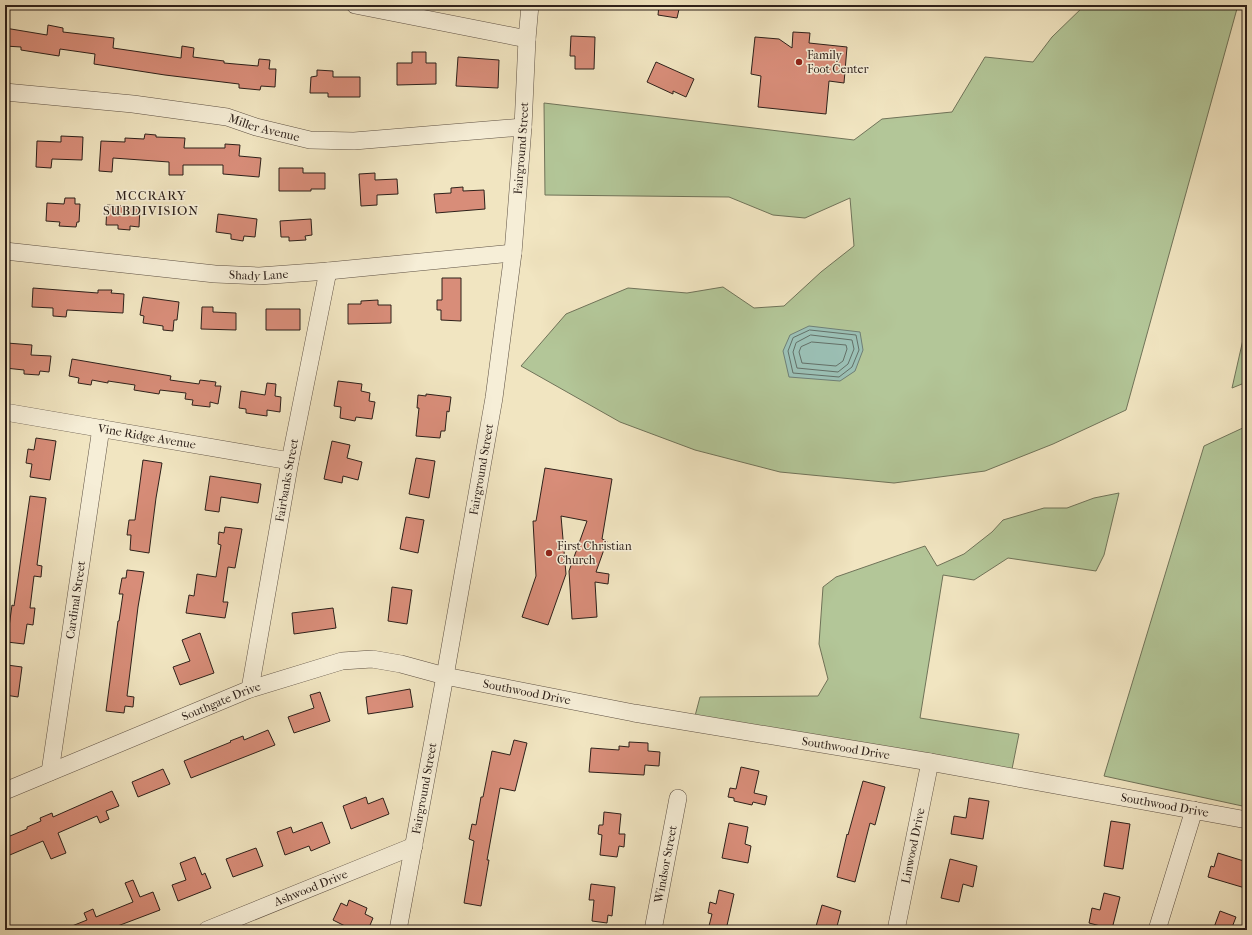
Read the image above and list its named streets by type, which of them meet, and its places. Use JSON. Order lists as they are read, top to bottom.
{
  "streets": {
    "street": [
      "Miller Avenue",
      "Fairground Street",
      "Shady Lane",
      "Vine Ridge Avenue",
      "Fairbanks Street",
      "Cardinal Street",
      "Southwood Drive",
      "Southgate Drive",
      "Linwood Drive",
      "Windsor Street",
      "Ashwood Drive"
    ]
  },
  "crossings": [
    ["Miller Avenue", "Fairground Street"],
    ["Fairground Street", "Shady Lane"],
    ["Fairground Street", "Southwood Drive"],
    ["Fairground Street", "Southgate Drive"],
    ["Fairground Street", "Ashwood Drive"],
    ["Shady Lane", "Fairbanks Street"],
    ["Vine Ridge Avenue", "Fairbanks Street"],
    ["Vine Ridge Avenue", "Cardinal Street"],
    ["Fairbanks Street", "Southgate Drive"],
    ["Cardinal Street", "Southgate Drive"],
    ["Southwood Drive", "Southgate Drive"],
    ["Southwood Drive", "Linwood Drive"]
  ],
  "districts": ["MCCRARY SUBDIVISION"],
  "places": ["Family Foot Center", "First Christian Church"]
}
